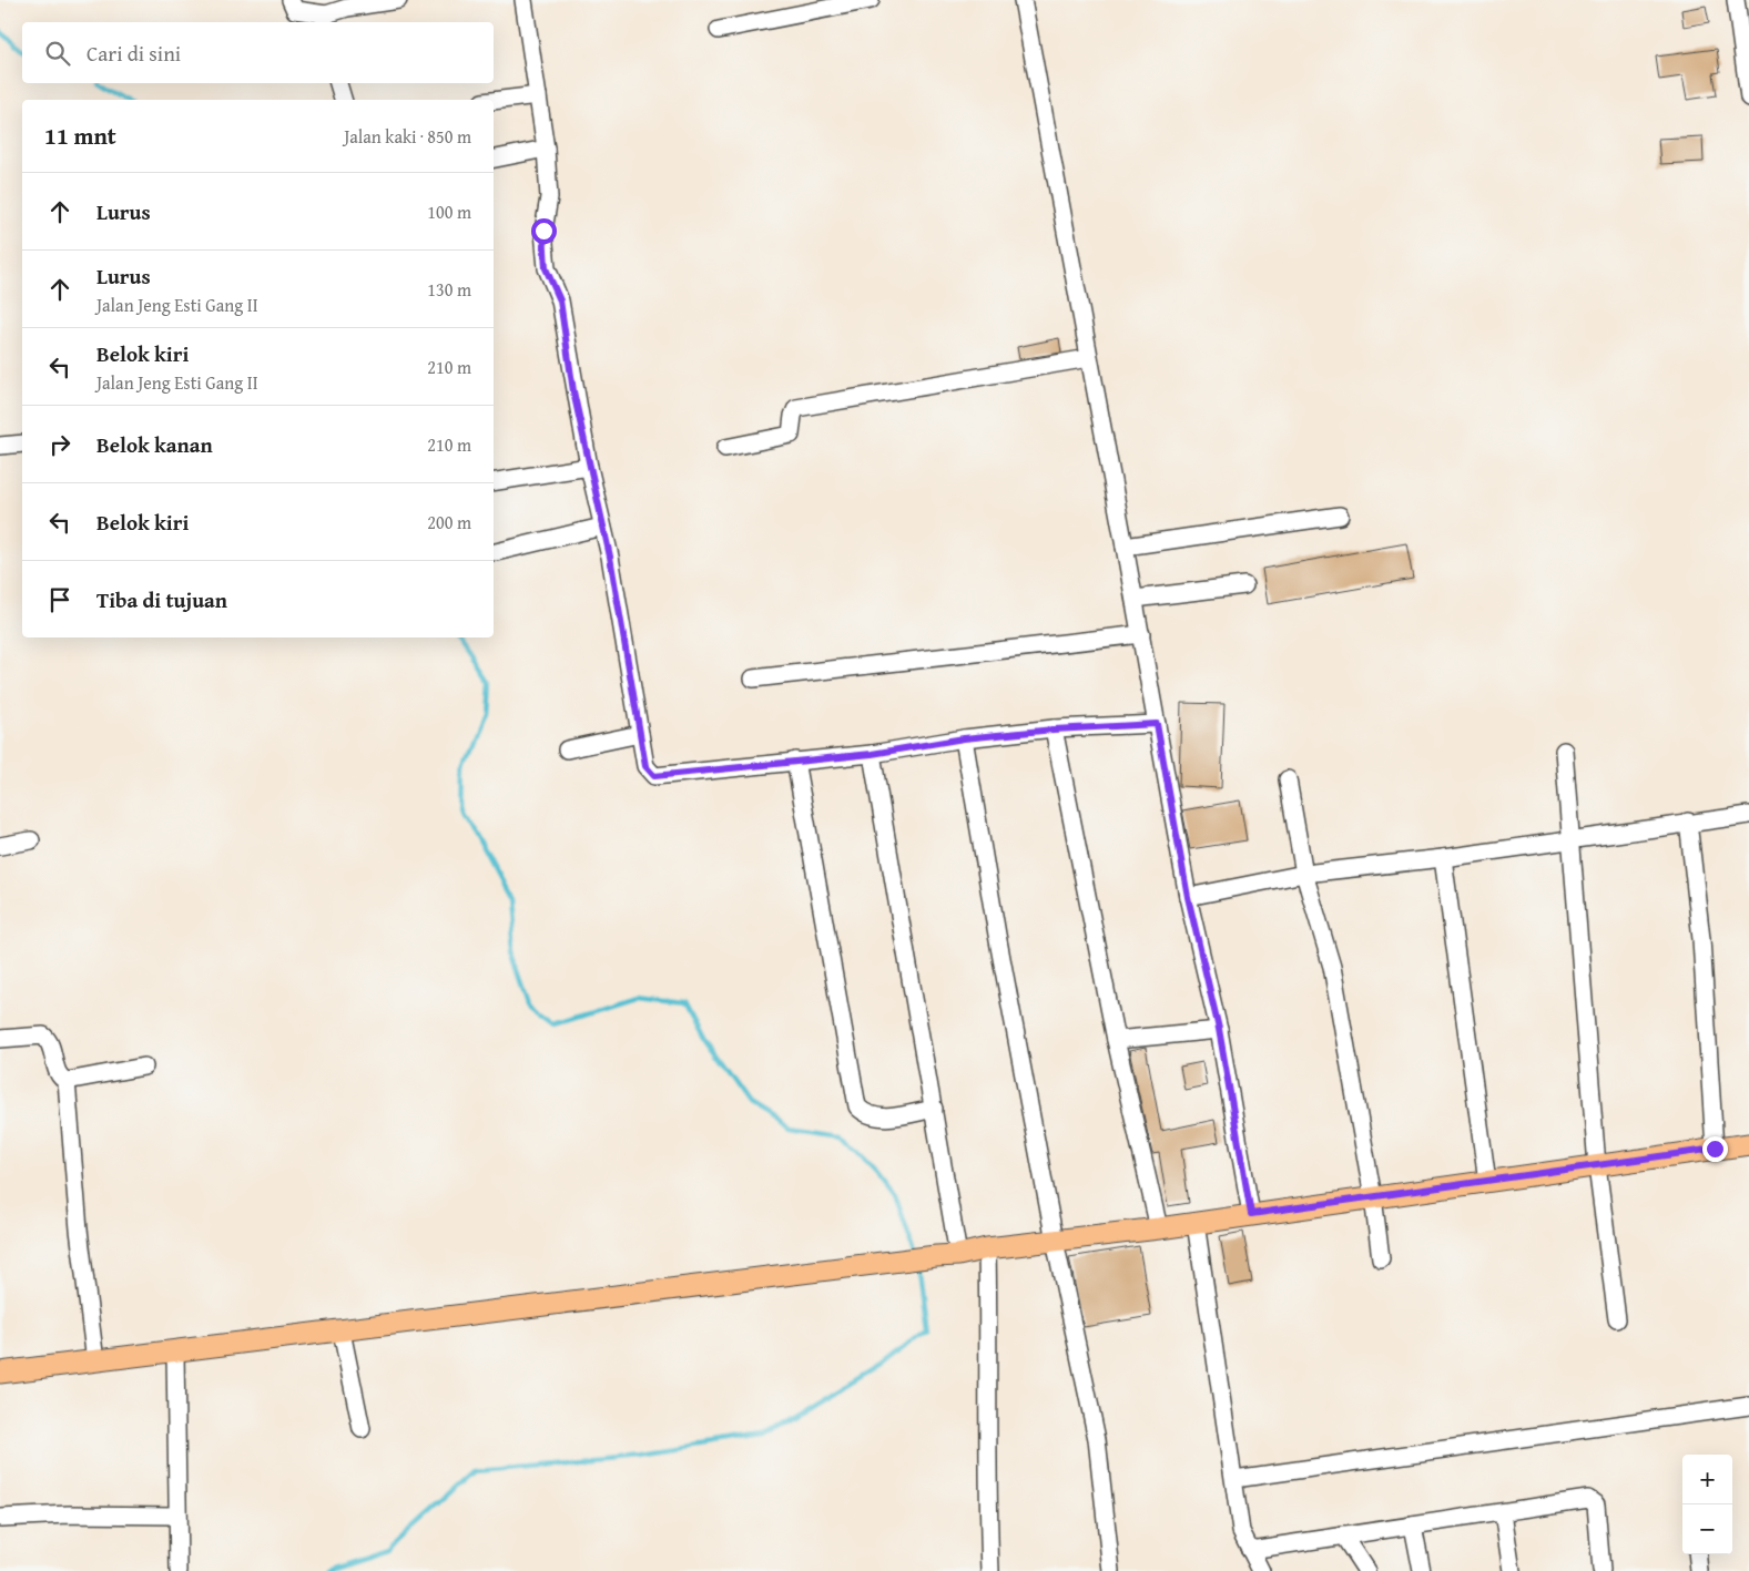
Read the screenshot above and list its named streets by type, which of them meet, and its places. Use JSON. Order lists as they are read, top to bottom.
{
  "page": {
    "search": "Cari di sini",
    "heading": ["11 mnt", "Jalan kaki · 850 m"],
    "list": [
      ["Lurus", "100 m"],
      ["Lurus", "Jalan Jeng Esti Gang II", "130 m"],
      ["Belok kiri", "Jalan Jeng Esti Gang II", "210 m"],
      ["Belok kanan", "210 m"],
      ["Belok kiri", "200 m"],
      "Tiba di tujuan"
    ],
    "map_buttons": ["+", "−"]
  }
}
